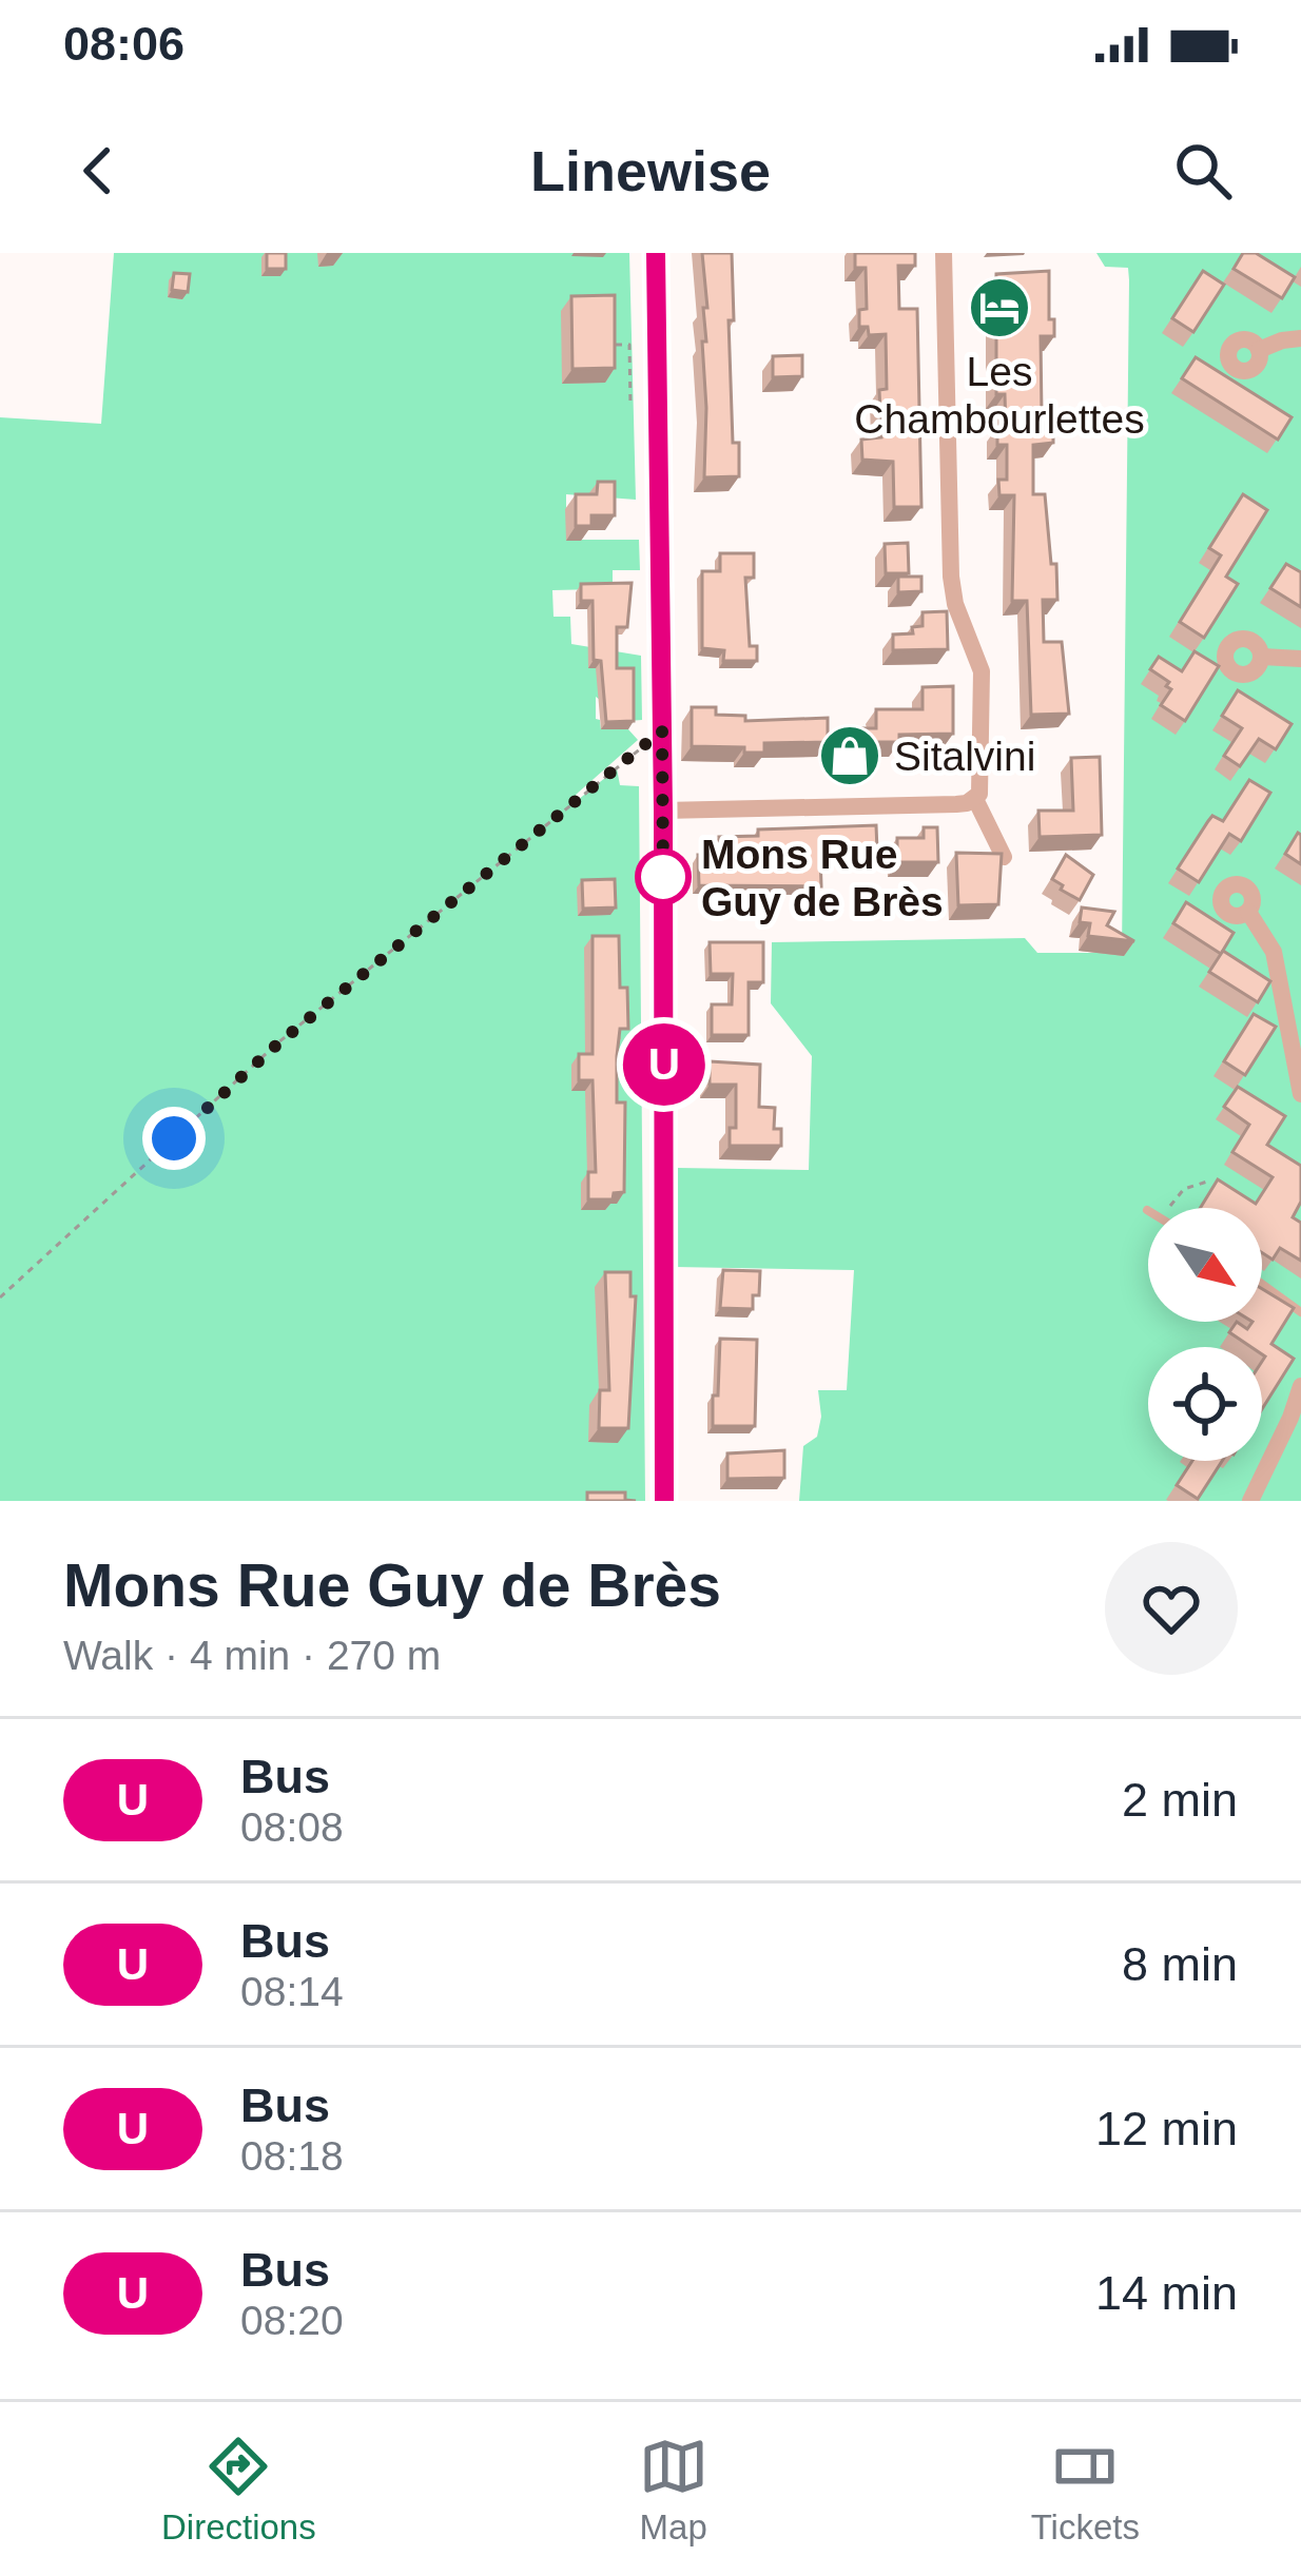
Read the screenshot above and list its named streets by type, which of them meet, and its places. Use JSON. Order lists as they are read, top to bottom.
{
  "places": {
    "hotel": ["Les Chambourlettes"],
    "shop": ["Sitalvini"],
    "other": ["Mons Rue Guy de Brès"]
  },
  "lines": ["bus line U"],
  "north": "bottom right",
  "page": {
    "status": "08:06",
    "header": "Linewise",
    "on_map": "U",
    "heading": ["Mons Rue Guy de Brès", "Walk · 4 min · 270 m"],
    "list": [
      {
        "mark": "U",
        "name": "Bus",
        "note": "08:08",
        "value": "2 min"
      },
      {
        "mark": "U",
        "name": "Bus",
        "note": "08:14",
        "value": "8 min"
      },
      {
        "mark": "U",
        "name": "Bus",
        "note": "08:18",
        "value": "12 min"
      },
      {
        "mark": "U",
        "name": "Bus",
        "note": "08:20",
        "value": "14 min"
      }
    ],
    "tabs": ["Directions", "Map", "Tickets"]
  }
}
